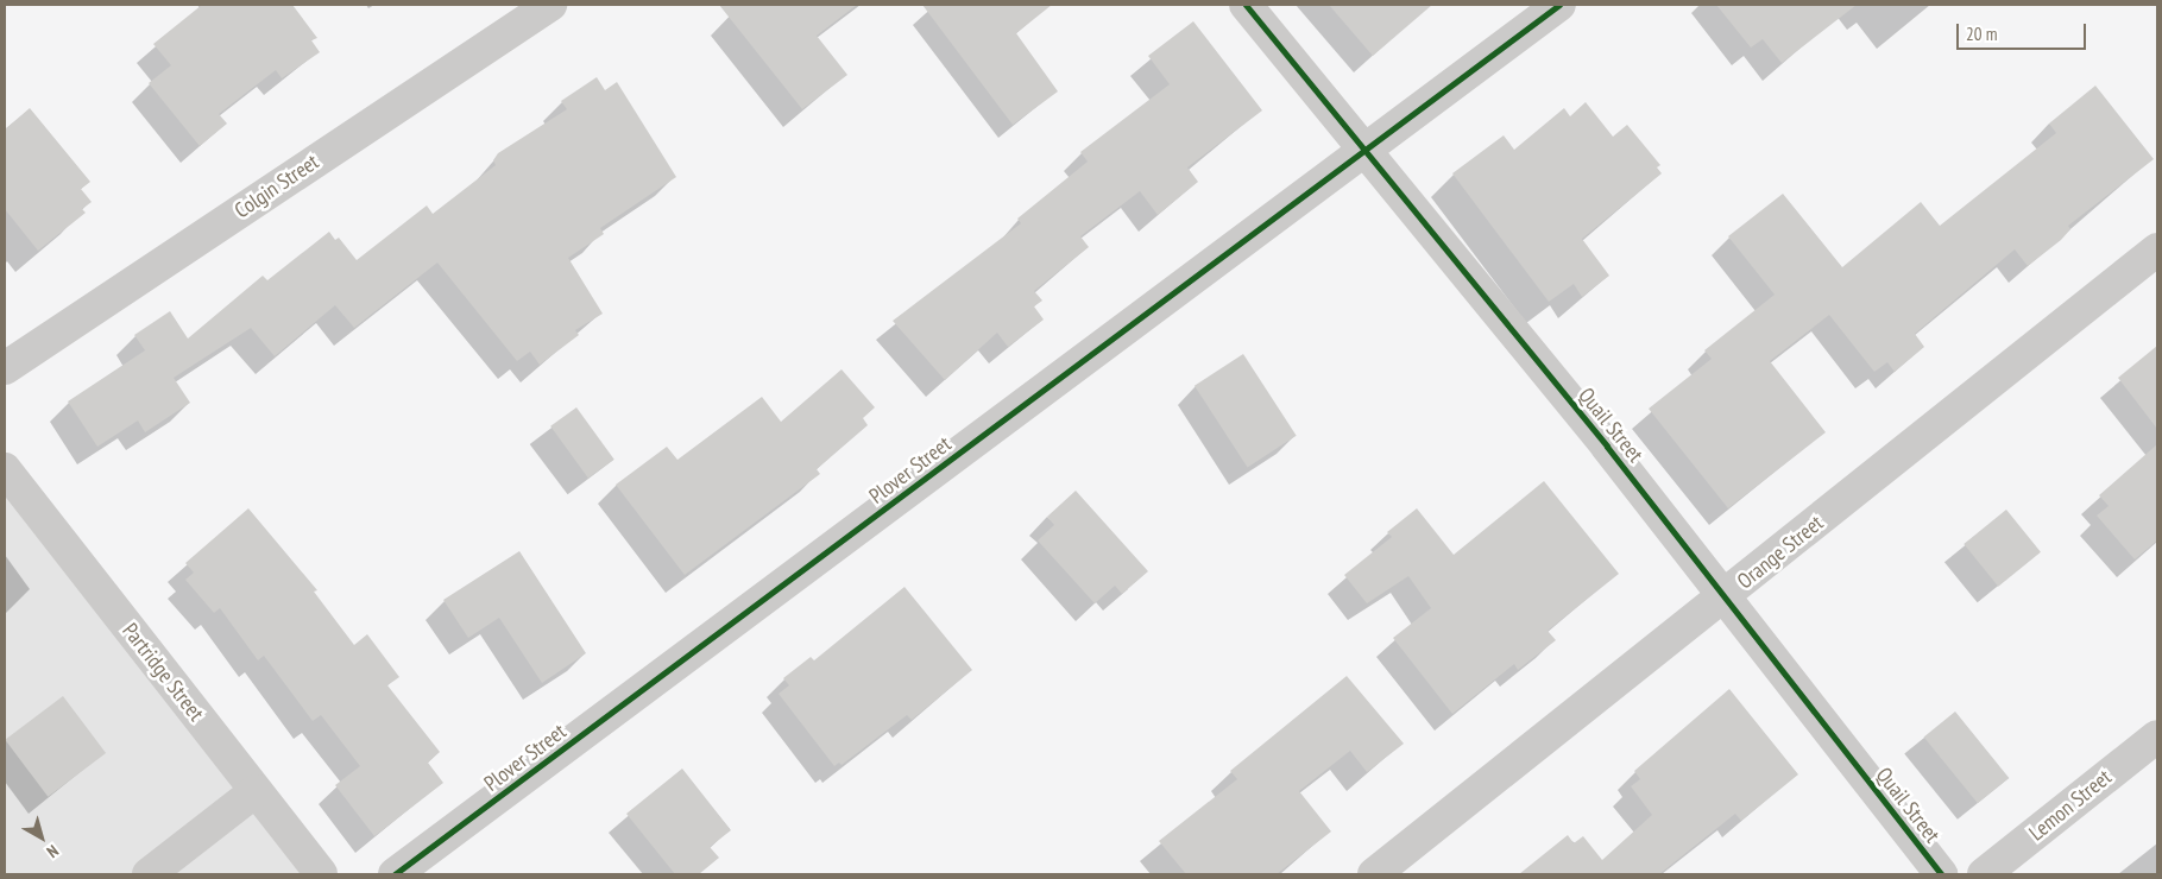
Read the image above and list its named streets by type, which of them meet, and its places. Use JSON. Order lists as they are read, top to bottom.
{
  "streets": {
    "street": [
      "Colgin Street",
      "Quail Street",
      "Plover Street",
      "Orange Street",
      "Partridge Street",
      "Lemon Street"
    ]
  },
  "crossings": [
    ["Quail Street", "Plover Street"],
    ["Quail Street", "Orange Street"]
  ],
  "scale_bar": "20 m",
  "north": "bottom right"
}
